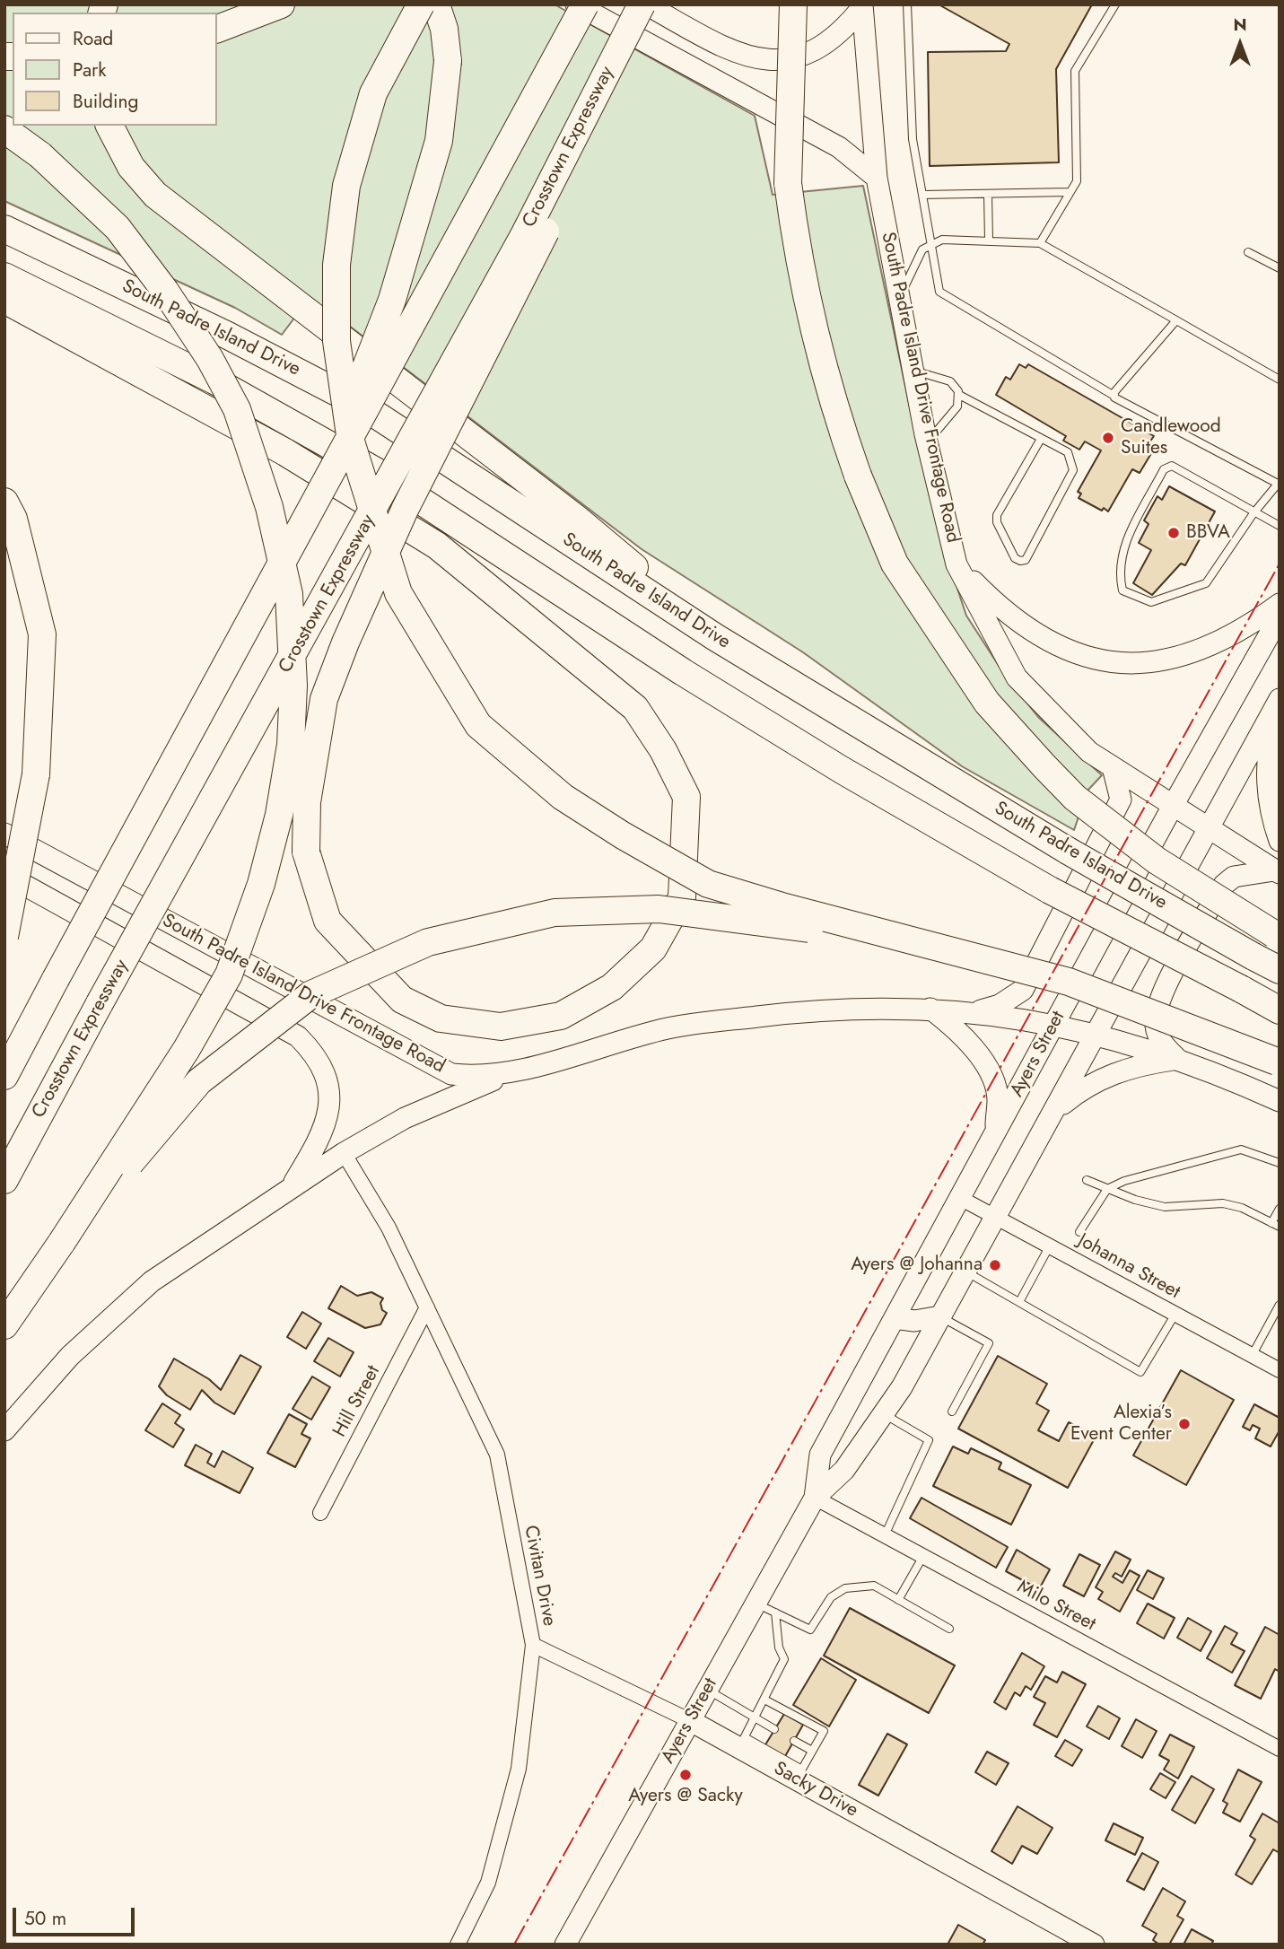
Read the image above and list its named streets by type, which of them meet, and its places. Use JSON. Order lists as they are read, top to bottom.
{
  "streets": {
    "highway": ["Crosstown Expressway", "South Padre Island Drive"],
    "main road": ["South Padre Island Drive Frontage Road", "Ayers Street", "Sacky Drive"],
    "street": [
      "Johanna Street",
      "Hill Street",
      "Civitan Drive",
      "Milo Street"
    ]
  },
  "crossings": [
    ["South Padre Island Drive Frontage Road", "Ayers Street"],
    ["Ayers Street", "Johanna Street"],
    ["Ayers Street", "Milo Street"],
    ["Ayers Street", "Sacky Drive"],
    ["Hill Street", "Civitan Drive"],
    ["Civitan Drive", "Sacky Drive"]
  ],
  "places": [
    "Candlewood Suites",
    "BBVA",
    "Ayers @ Johanna",
    "Alexia’s Event Center",
    "Ayers @ Sacky"
  ],
  "legend": ["Road", "Park", "Building"],
  "scale_bar": "50 m",
  "north": "top"
}
